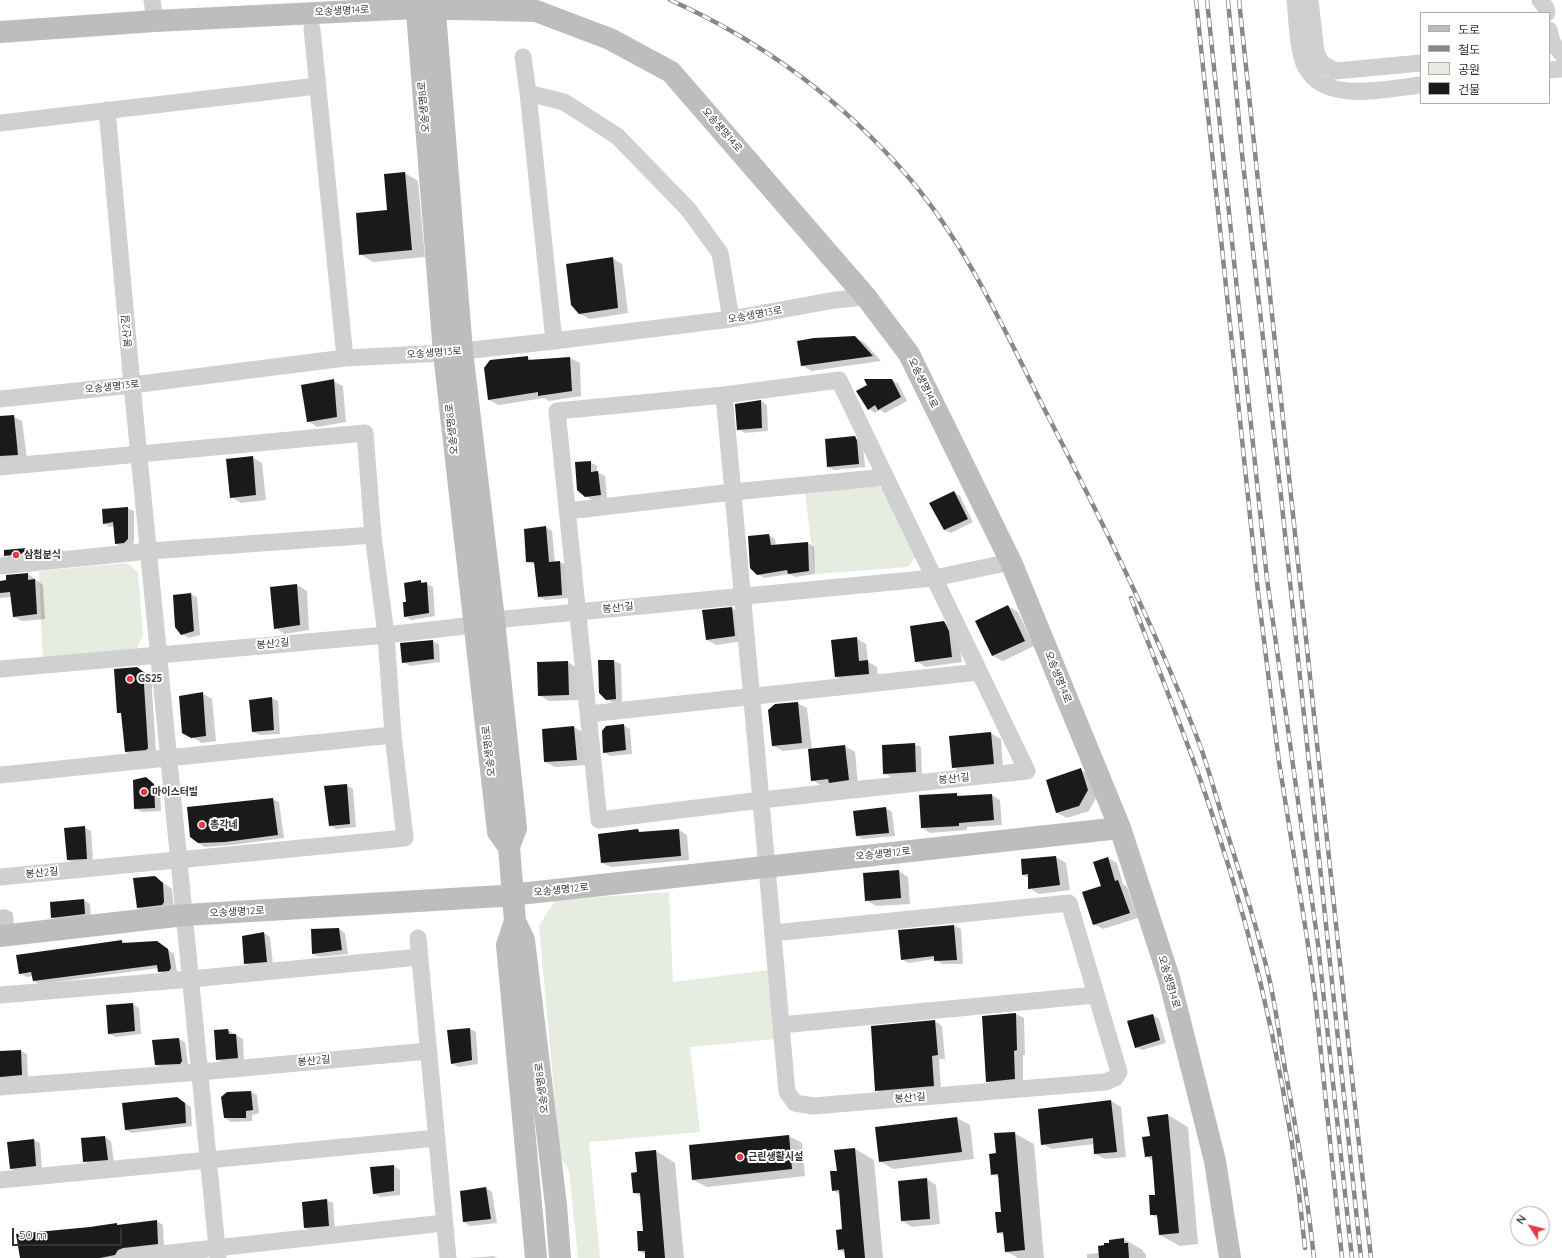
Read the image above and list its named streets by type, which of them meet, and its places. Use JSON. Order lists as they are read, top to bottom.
{
  "streets": {
    "street": [
      "오송생명14로",
      "오송생명8로",
      "오송생명13로",
      "봉산2길",
      "봉산1길",
      "오송생명12로"
    ]
  },
  "crossings": [
    ["오송생명14로", "오송생명8로"],
    ["오송생명14로", "오송생명13로"],
    ["오송생명14로", "봉산1길"],
    ["오송생명14로", "오송생명12로"],
    ["오송생명8로", "오송생명13로"],
    ["오송생명8로", "봉산2길"],
    ["오송생명8로", "봉산1길"],
    ["오송생명8로", "오송생명12로"],
    ["오송생명13로", "봉산2길"],
    ["봉산2길", "봉산1길"],
    ["봉산2길", "오송생명12로"],
    ["봉산1길", "오송생명12로"]
  ],
  "places": [
    "삼첩분식",
    "GS25",
    "마이스터빌",
    "총각네",
    "근린생활시설"
  ],
  "legend": [
    "도로",
    "철도",
    "공원",
    "건물"
  ],
  "scale_bar": "50 m",
  "north": "top left"
}
